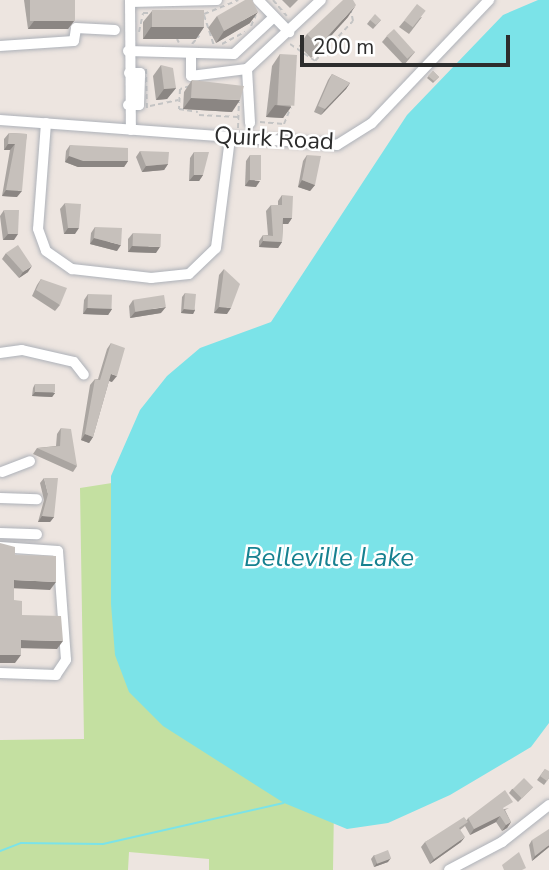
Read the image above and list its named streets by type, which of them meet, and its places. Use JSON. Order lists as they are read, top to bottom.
{
  "streets": {
    "street": ["Quirk Road"]
  },
  "water": ["Belleville Lake"],
  "scale_bar": "200 m"
}
